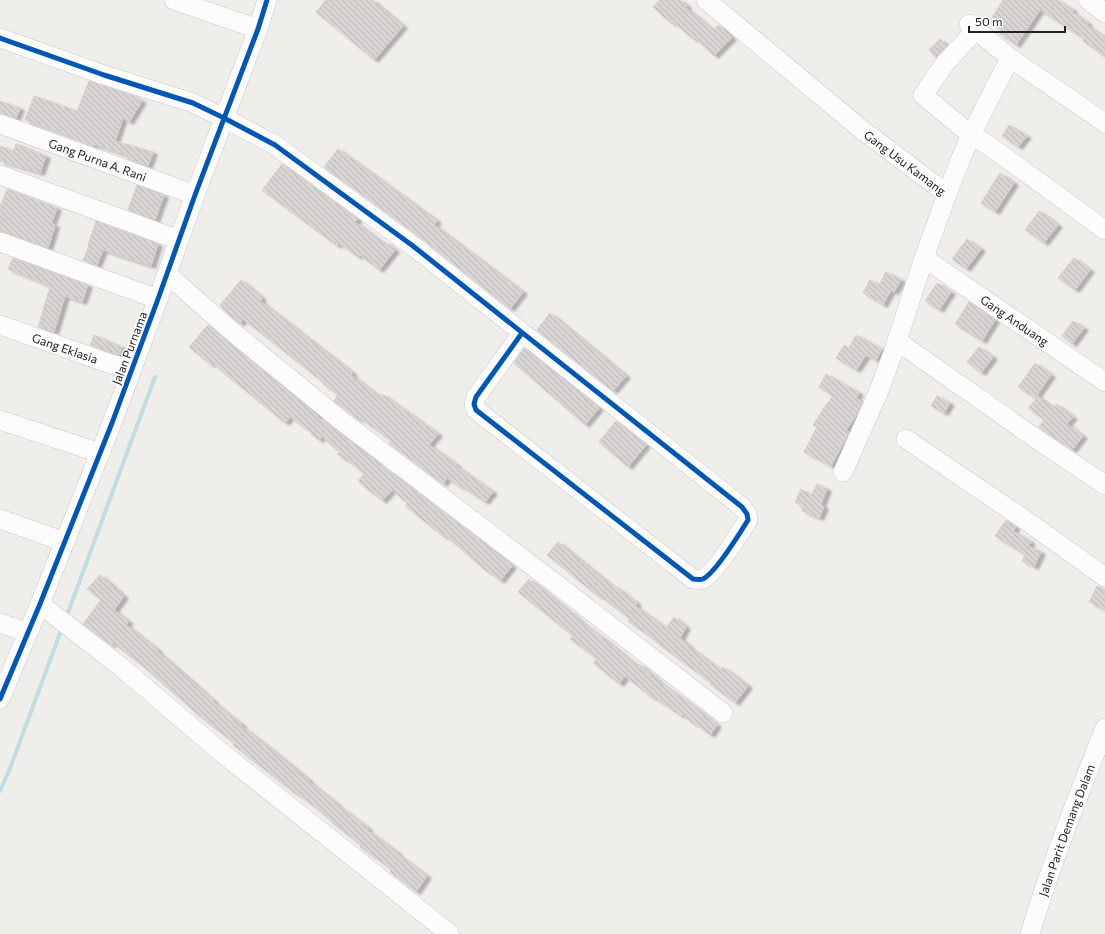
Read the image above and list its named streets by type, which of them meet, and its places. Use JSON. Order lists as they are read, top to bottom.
{
  "streets": {
    "street": [
      "Gang Purna A. Rani",
      "Gang Usu Kamang",
      "Gang Anduang",
      "Gang Eklasia",
      "Jalan Purnama",
      "Jalan Parit Demang Dalam"
    ]
  },
  "crossings": [
    ["Gang Purna A. Rani", "Jalan Purnama"],
    ["Gang Eklasia", "Jalan Purnama"]
  ],
  "scale_bar": "50 m"
}
